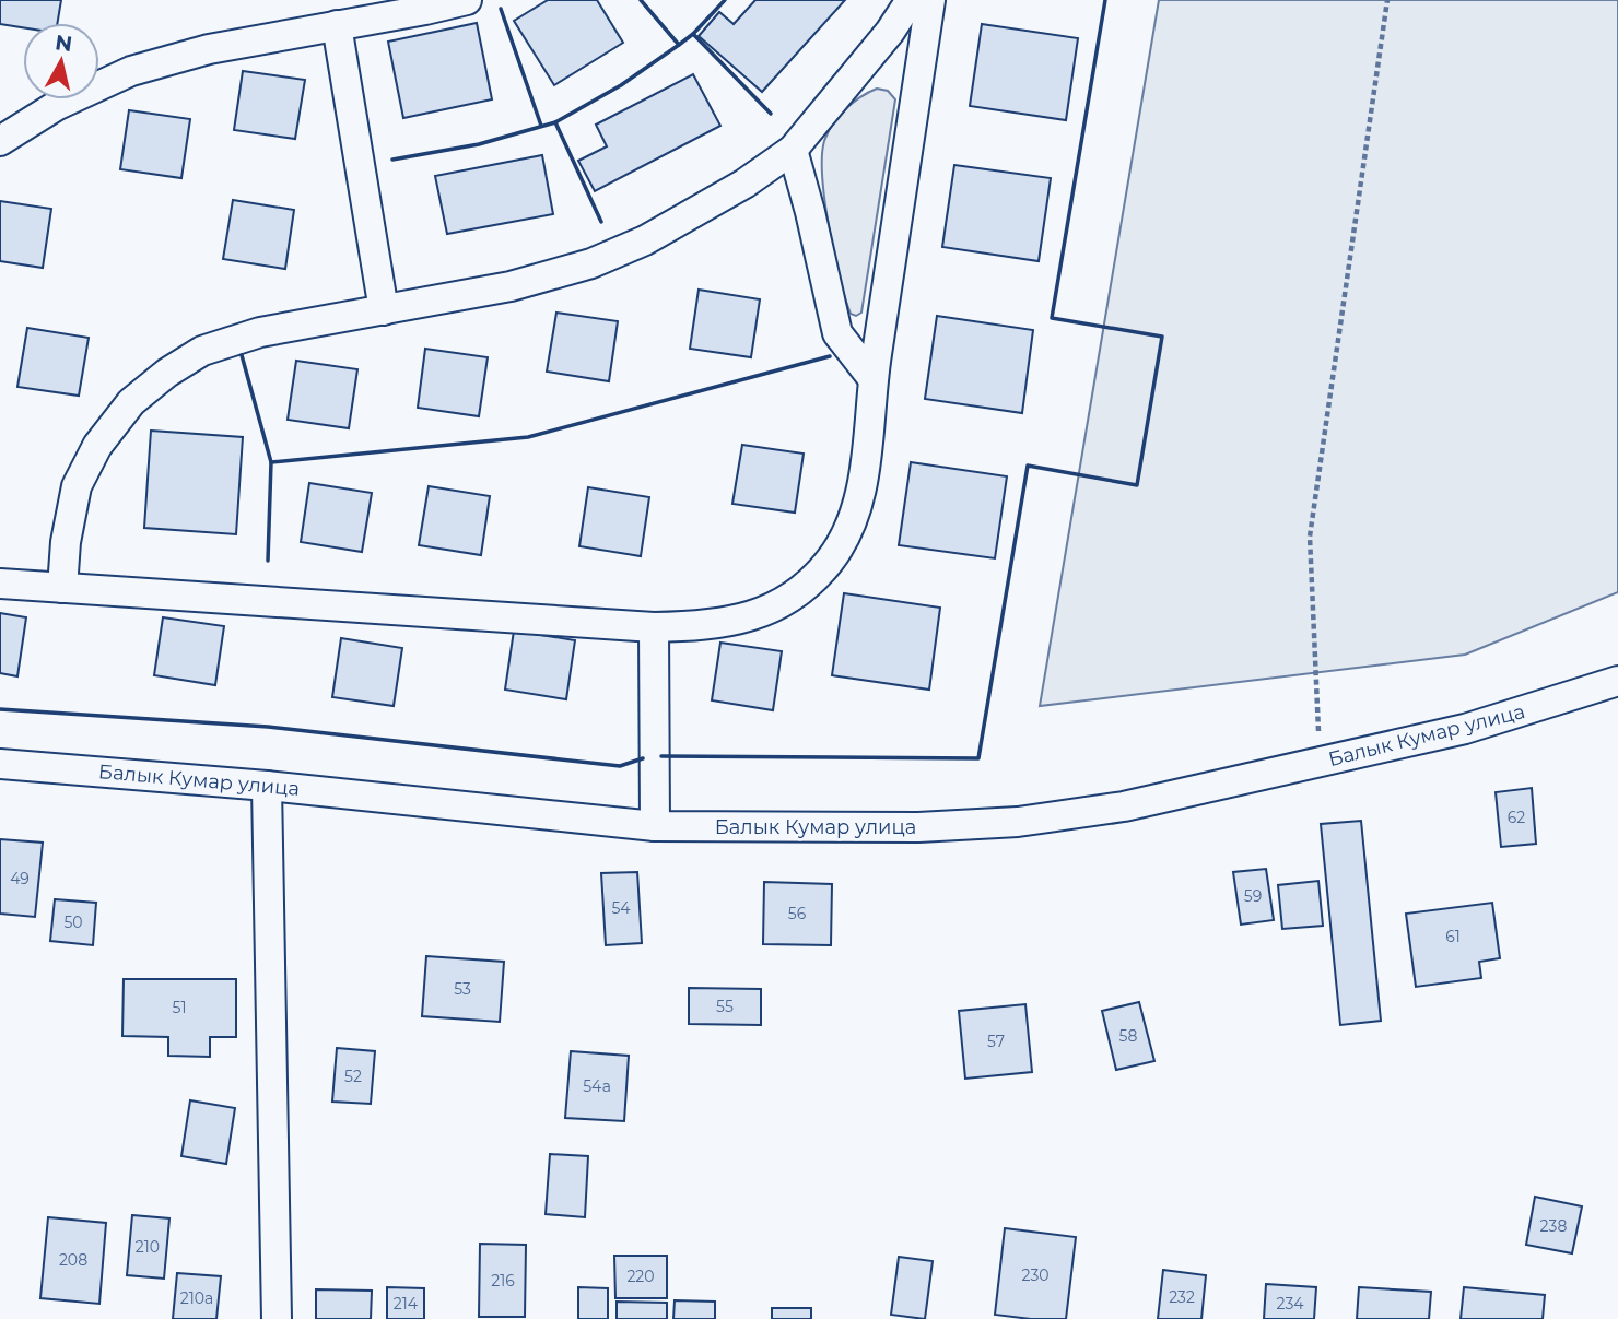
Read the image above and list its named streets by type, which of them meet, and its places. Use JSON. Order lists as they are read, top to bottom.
{
  "streets": {
    "street": ["Балык Кумар улица"]
  },
  "house_numbers": [
    "62",
    "49",
    "59",
    "54",
    "56",
    "50",
    "61",
    "53",
    "55",
    "51",
    "58",
    "57",
    "52",
    "54а",
    "238",
    "210",
    "208",
    "230",
    "220",
    "216",
    "232",
    "210а",
    "214",
    "234"
  ],
  "north": "top"
}
